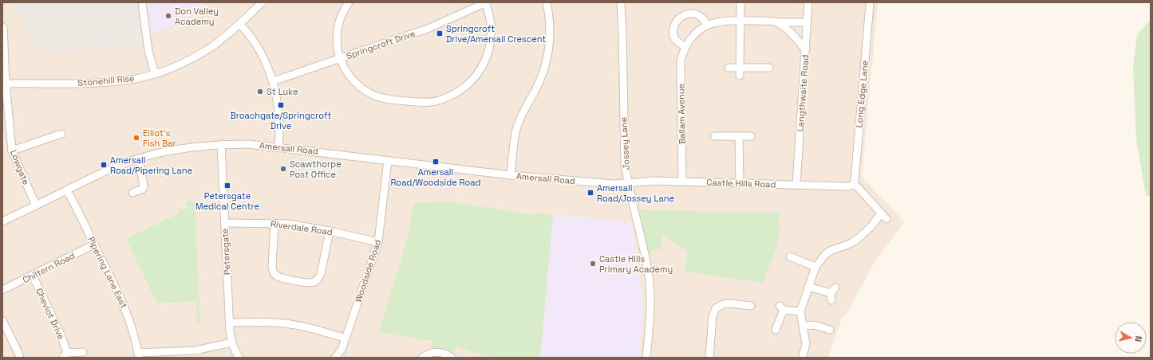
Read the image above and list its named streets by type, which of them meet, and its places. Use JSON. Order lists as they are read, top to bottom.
{
  "streets": {
    "street": [
      "Springcroft Drive",
      "Stonehill Rise",
      "Langthwaite Road",
      "Long Edge Lane",
      "Ballam Avenue",
      "Jossey Lane",
      "Amersall Road",
      "Lowgate",
      "Castle Hills Road",
      "Riverdale Road",
      "Petersgate",
      "Chiltern Road",
      "Woodside Road",
      "Pipering Lane East",
      "Cheviot Drive"
    ]
  },
  "crossings": [
    ["Stonehill Rise", "Lowgate"],
    ["Langthwaite Road", "Ballam Avenue"],
    ["Langthwaite Road", "Castle Hills Road"],
    ["Long Edge Lane", "Castle Hills Road"],
    ["Ballam Avenue", "Castle Hills Road"],
    ["Jossey Lane", "Amersall Road"],
    ["Jossey Lane", "Castle Hills Road"],
    ["Amersall Road", "Lowgate"],
    ["Amersall Road", "Castle Hills Road"],
    ["Amersall Road", "Petersgate"],
    ["Amersall Road", "Woodside Road"],
    ["Amersall Road", "Pipering Lane East"],
    ["Riverdale Road", "Petersgate"],
    ["Riverdale Road", "Woodside Road"],
    ["Chiltern Road", "Pipering Lane East"],
    ["Chiltern Road", "Cheviot Drive"]
  ],
  "places": {
    "other": [
      "Don Valley Academy",
      "St Luke",
      "Elliot's Fish Bar",
      "Scawthorpe Post Office",
      "Castle Hills Primary Academy"
    ],
    "transit": [
      "Springcroft Drive/Amersall Crescent",
      "Broachgate/Springcroft Drive",
      "Amersall Road/Woodside Road",
      "Amersall Road/Pipering Lane",
      "Petersgate Medical Centre",
      "Amersall Road/Jossey Lane"
    ]
  },
  "north": "right"
}
